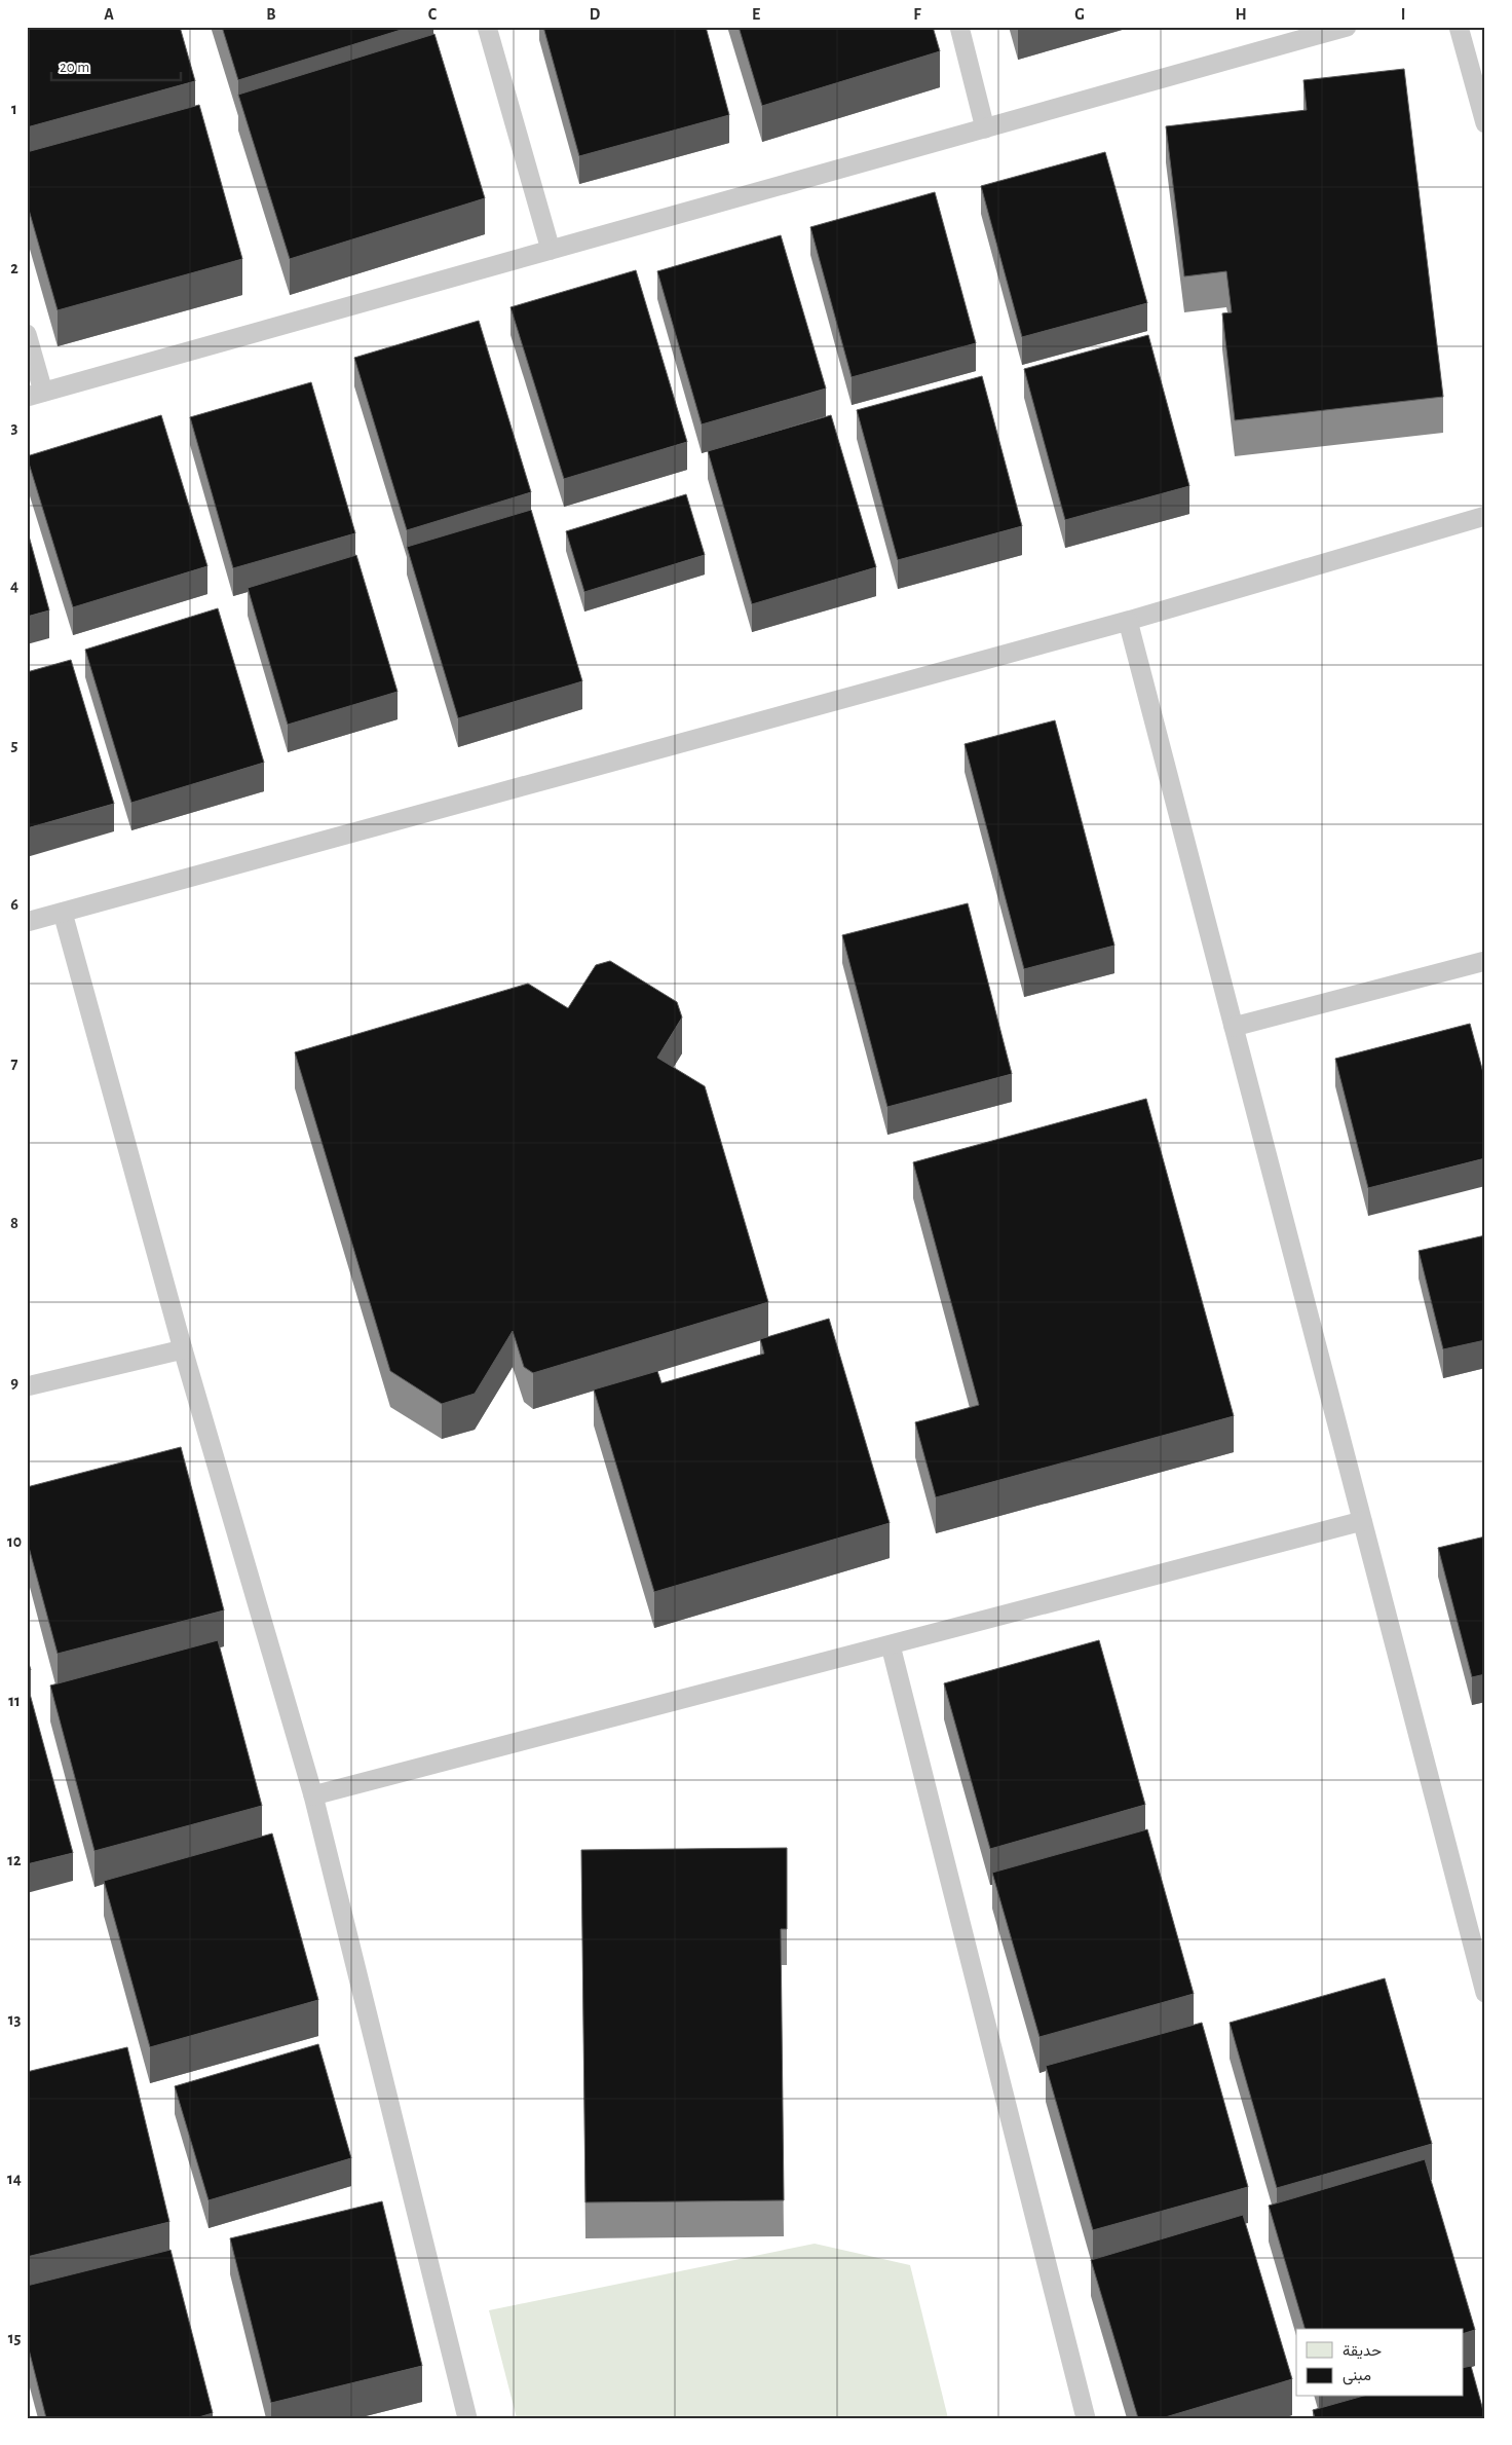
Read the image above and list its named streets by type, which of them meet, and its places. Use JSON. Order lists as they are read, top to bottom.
{
  "legend": ["حديقة", "مبنى"],
  "scale_bar": "20 m",
  "grid": {
    "columns": [
      "A",
      "B",
      "C",
      "D",
      "E",
      "F",
      "G",
      "H",
      "I"
    ],
    "rows": [
      "1",
      "2",
      "3",
      "4",
      "5",
      "6",
      "7",
      "8",
      "9",
      "10",
      "11",
      "12",
      "13",
      "14",
      "15"
    ]
  }
}
